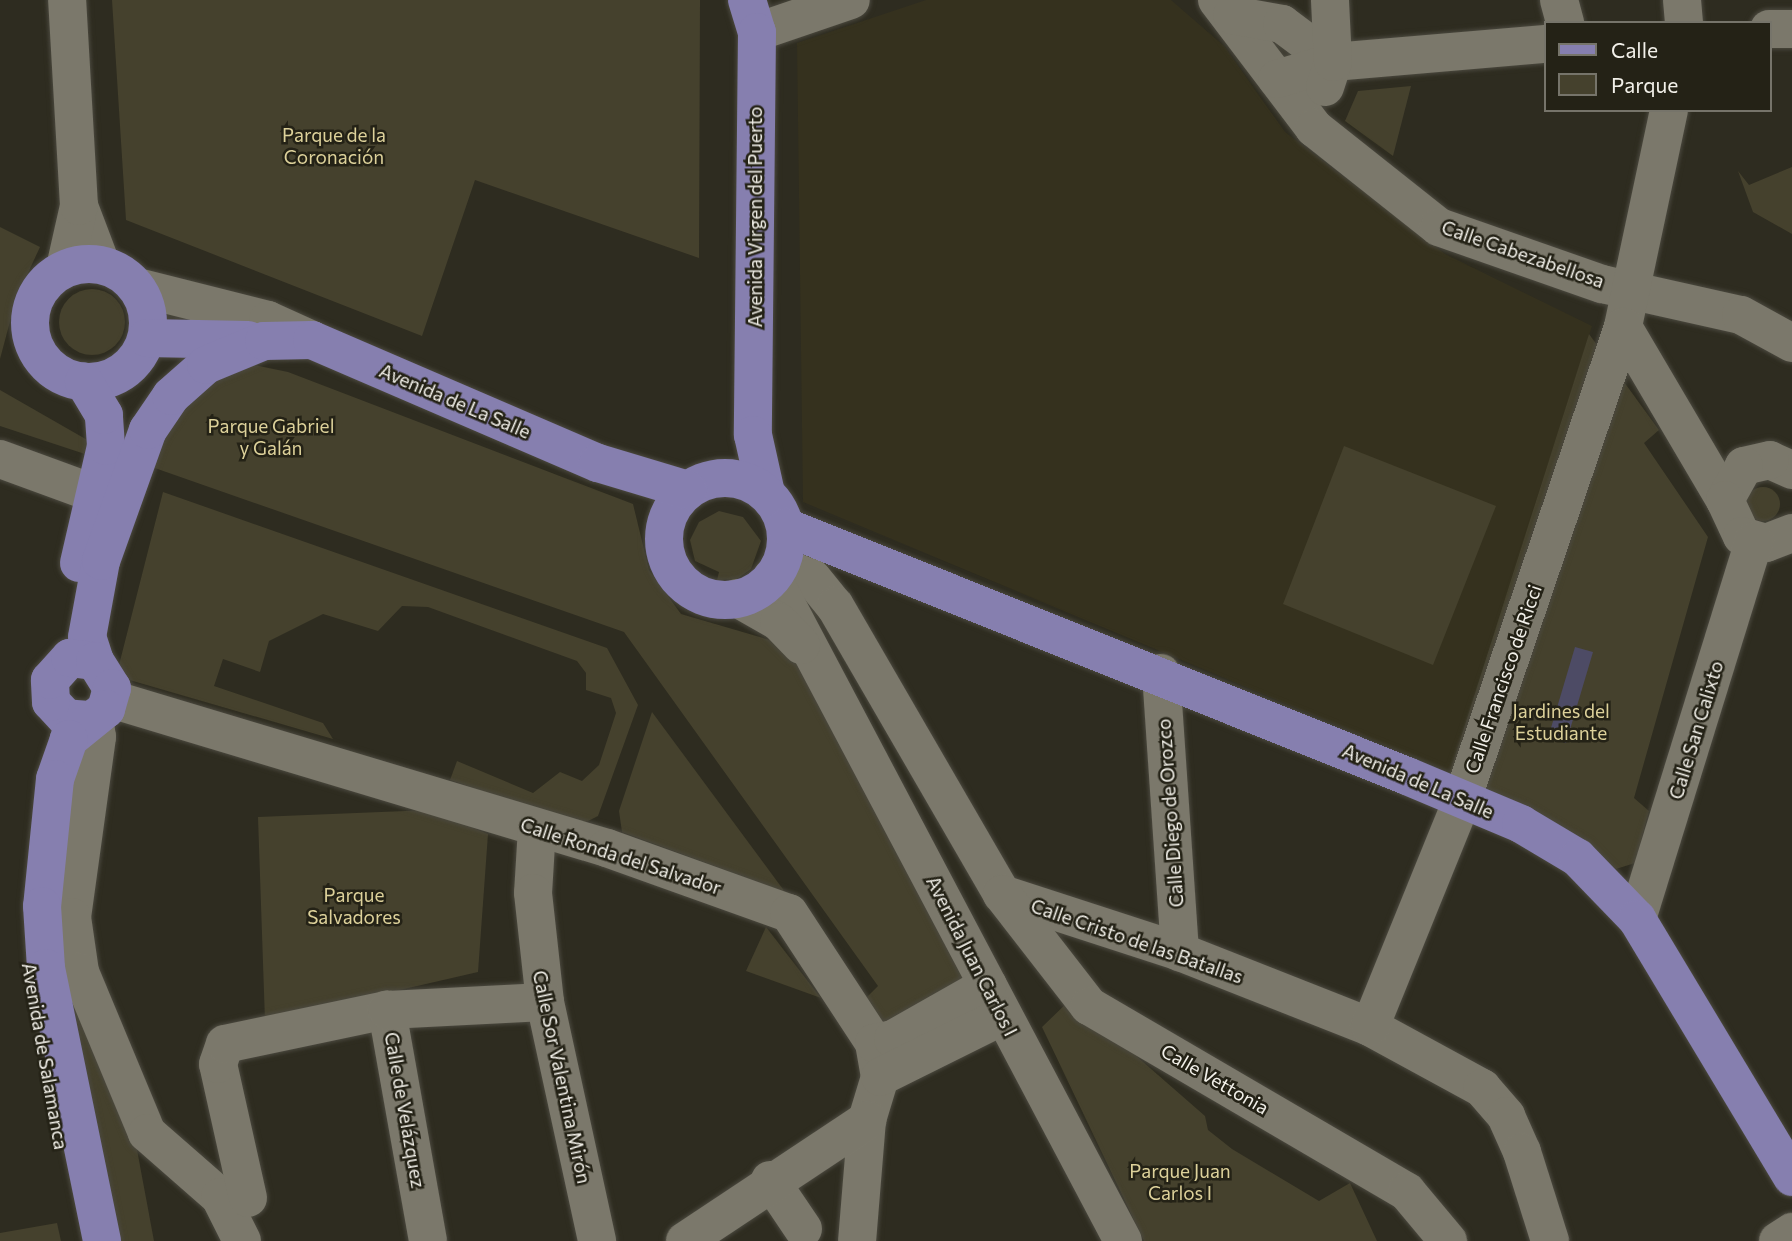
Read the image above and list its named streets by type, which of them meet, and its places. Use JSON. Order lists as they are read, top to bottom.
{
  "streets": {
    "main road": ["Avenida Virgen del Puerto", "Avenida de La Salle", "Avenida de Salamanca"],
    "street": [
      "Calle Cabezabellosa",
      "Calle Francisco de Ricci",
      "Calle San Calixto",
      "Calle Diego de Orozco",
      "Calle Ronda del Salvador",
      "Calle Cristo de las Batallas",
      "Avenida Juan Carlos I",
      "Calle Sor Valentina Mirón",
      "Calle Vettonia",
      "Calle de Velázquez"
    ]
  },
  "crossings": [
    ["Avenida Virgen del Puerto", "Avenida de La Salle"],
    ["Avenida Virgen del Puerto", "Avenida Juan Carlos I"],
    ["Avenida de La Salle", "Calle Francisco de Ricci"],
    ["Avenida de La Salle", "Calle San Calixto"],
    ["Avenida de La Salle", "Calle Diego de Orozco"],
    ["Avenida de La Salle", "Avenida Juan Carlos I"],
    ["Calle Francisco de Ricci", "Calle Cristo de las Batallas"],
    ["Calle Diego de Orozco", "Calle Cristo de las Batallas"],
    ["Calle Ronda del Salvador", "Avenida de Salamanca"],
    ["Calle Ronda del Salvador", "Calle Sor Valentina Mirón"],
    ["Calle Cristo de las Batallas", "Calle Vettonia"],
    ["Calle Sor Valentina Mirón", "Calle de Velázquez"]
  ],
  "parks": [
    "Parque de la Coronación",
    "Parque Gabriel y Galán",
    "Jardines del Estudiante",
    "Parque Salvadores",
    "Parque Juan Carlos I"
  ],
  "legend": ["Calle", "Parque"]
}
